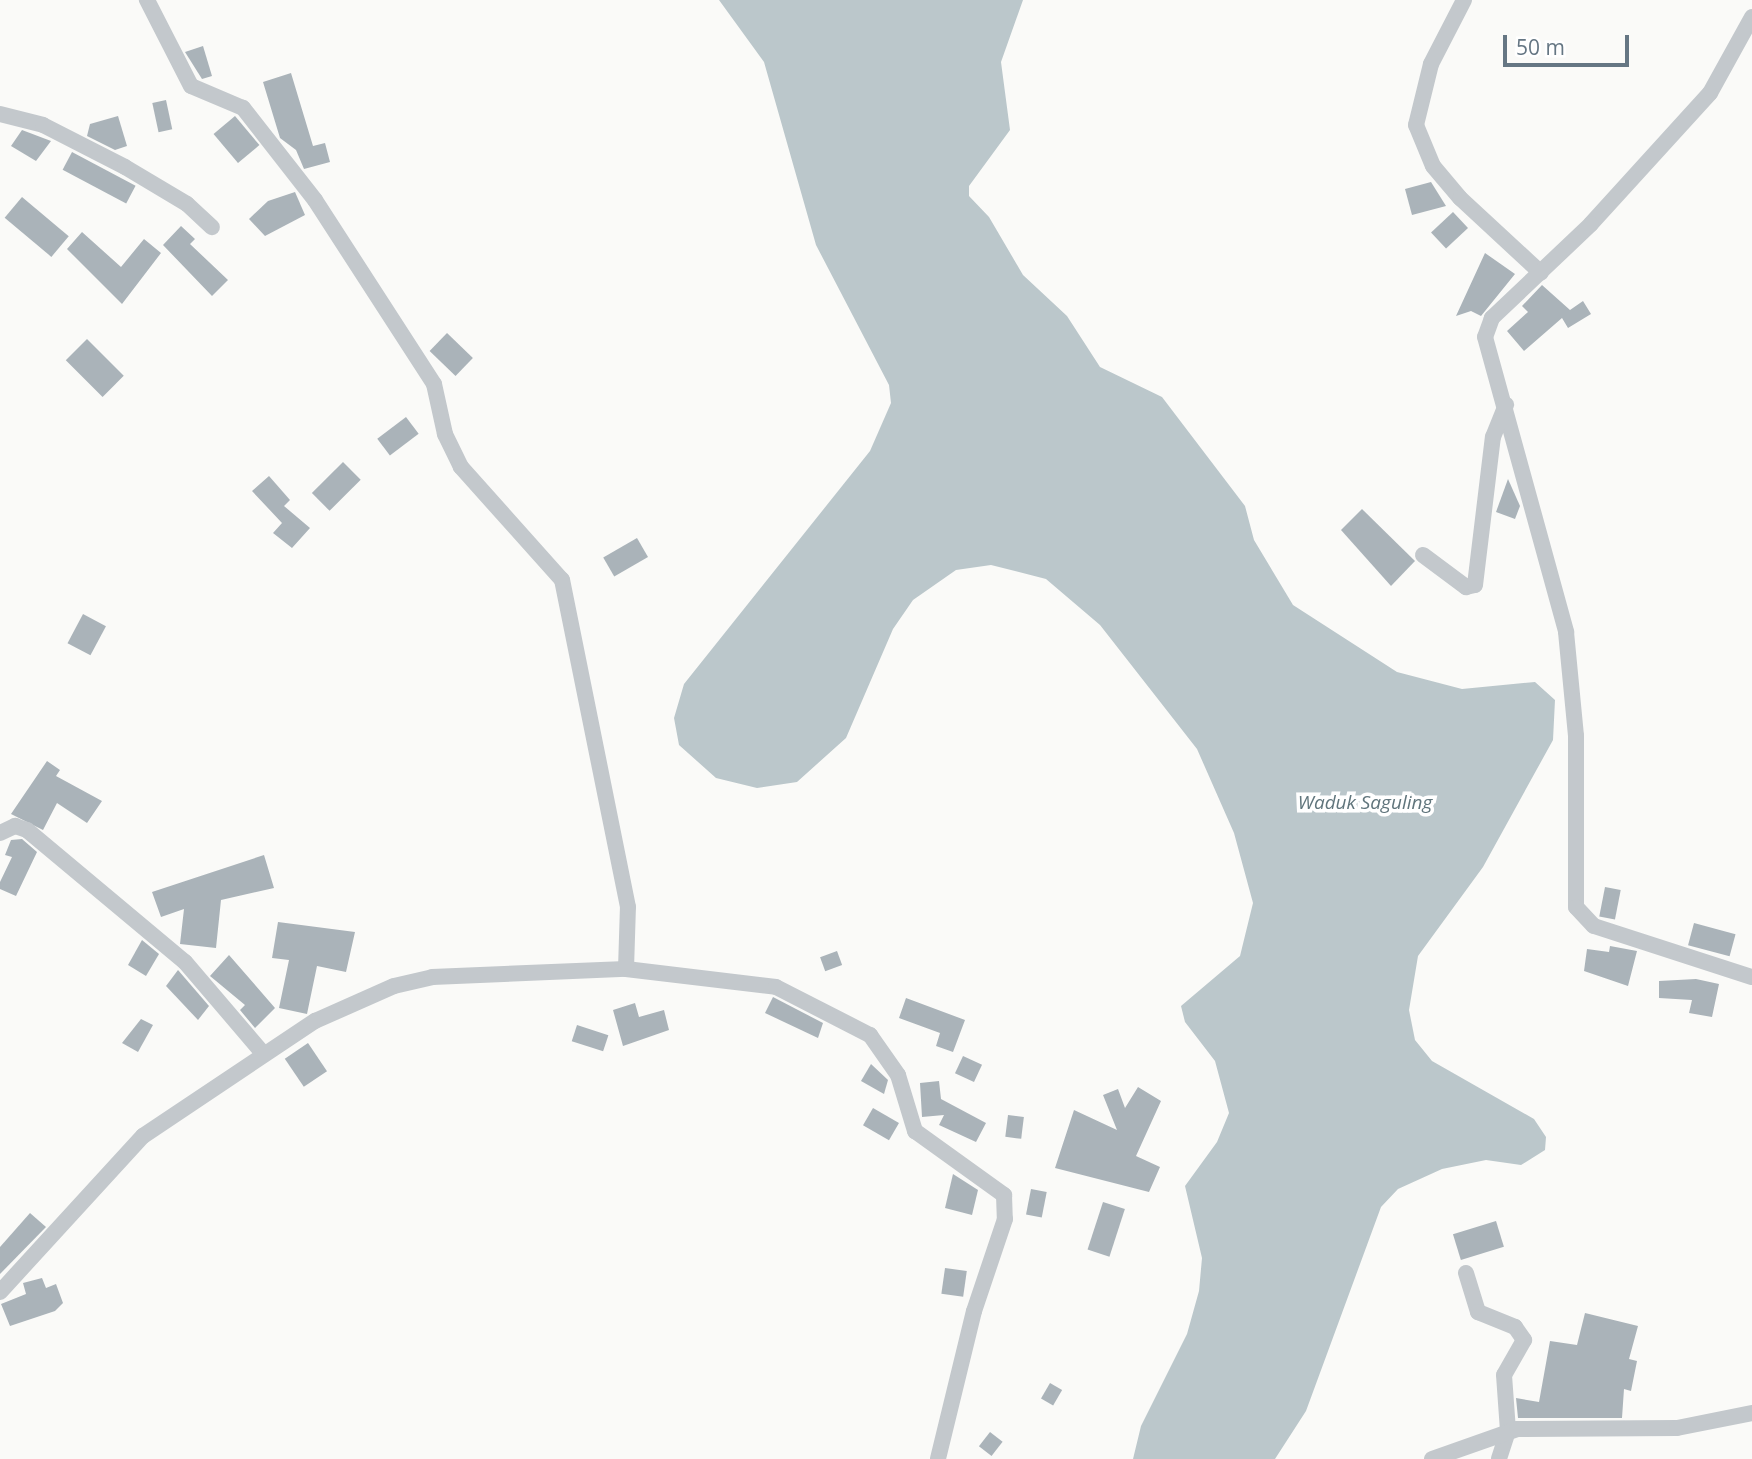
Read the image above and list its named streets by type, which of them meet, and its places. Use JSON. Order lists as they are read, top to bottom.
{
  "water": ["Waduk Saguling"],
  "scale_bar": "50 m"
}
